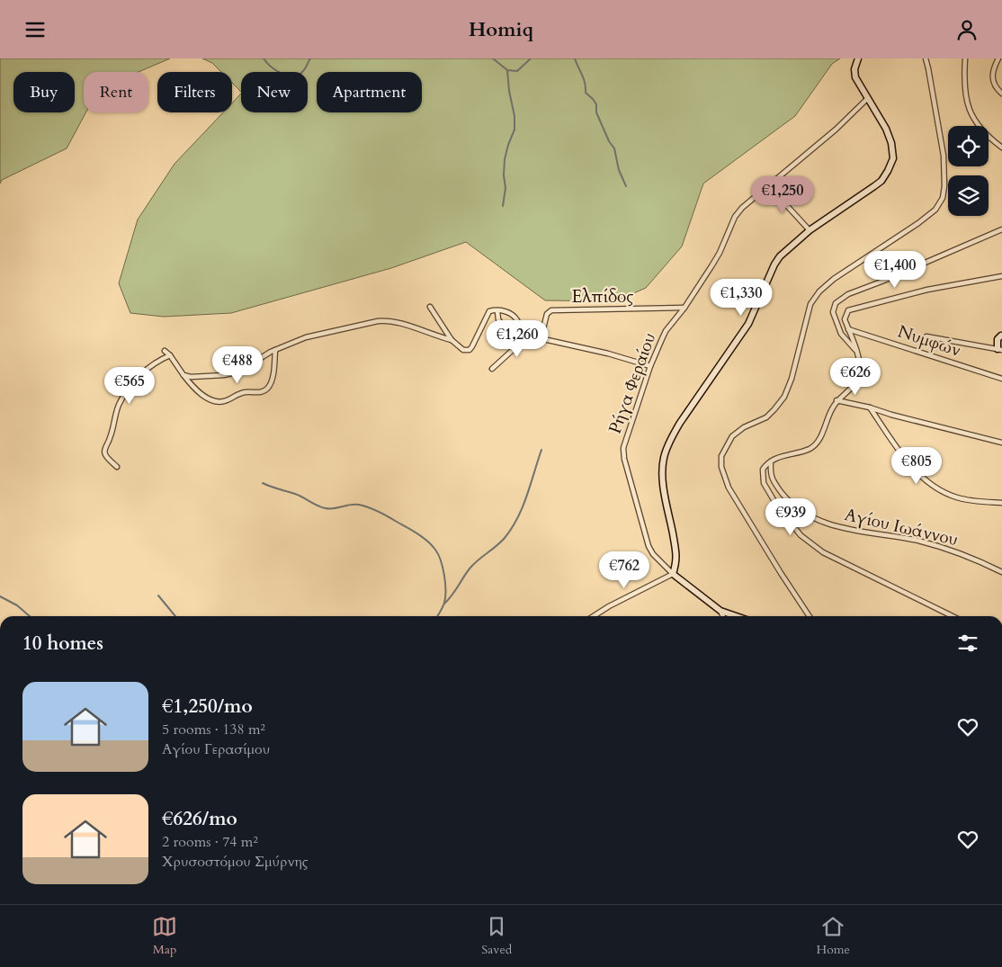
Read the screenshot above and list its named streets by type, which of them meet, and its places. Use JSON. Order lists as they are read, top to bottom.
{
  "streets": {
    "street": [
      "Ελπίδος",
      "Νυμφών",
      "Ρήγα Φεραίου",
      "Αγίου Ιωάννου"
    ]
  },
  "crossings": [
    ["Ελπίδος", "Ρήγα Φεραίου"]
  ],
  "page": {
    "header": "Homiq",
    "chip": [
      "Buy",
      "Rent",
      "Filters",
      "New",
      "Apartment"
    ],
    "price": [
      "€1,250",
      "€1,400",
      "€1,330",
      "€1,260",
      "€488",
      "€626",
      "€565",
      "€805",
      "€939",
      "€762"
    ],
    "heading": "10 homes",
    "list": [
      {
        "name": "€1,250/mo",
        "note": "5 rooms · 138 m² · Αγίου Γερασίμου"
      },
      {
        "name": "€626/mo",
        "note": "2 rooms · 74 m² · Χρυσοστόμου Σμύρνης"
      }
    ],
    "tabs": ["Map", "Saved", "Home"]
  }
}
